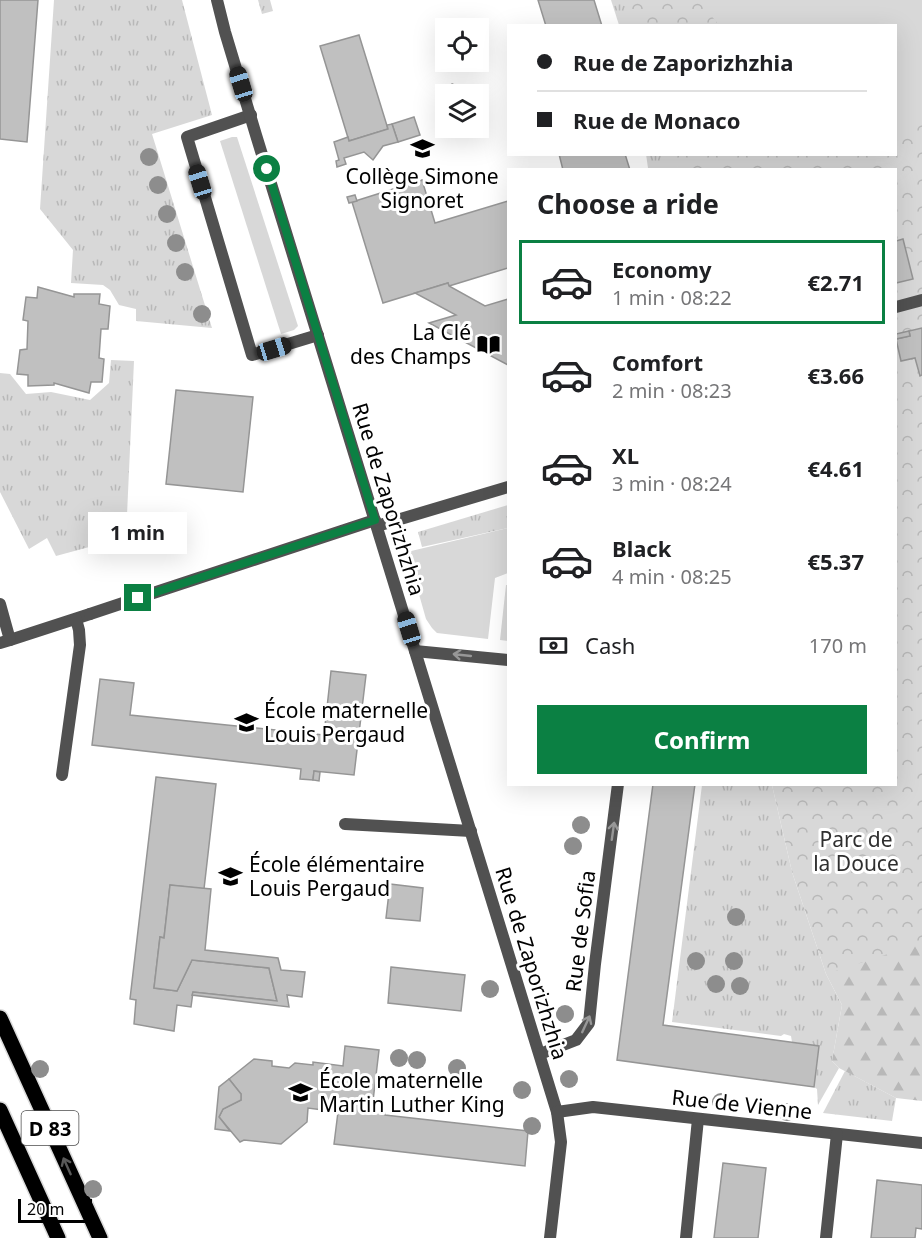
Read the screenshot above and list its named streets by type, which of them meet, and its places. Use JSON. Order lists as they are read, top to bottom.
{
  "streets": {
    "main road": ["D 83"],
    "street": ["Rue de Zaporizhzhia", "Rue de Sofia", "Rue de Vienne"]
  },
  "crossings": [
    ["Rue de Zaporizhzhia", "Rue de Sofia"],
    ["Rue de Zaporizhzhia", "Rue de Vienne"]
  ],
  "one_way": ["Rue de Sofia"],
  "parks": ["Parc de la Douce"],
  "places": {
    "school or university": [
      "Collège Simone Signoret",
      "École maternelle Louis Pergaud",
      "École élémentaire Louis Pergaud",
      "École maternelle Martin Luther King"
    ],
    "library": ["La Clé des Champs"]
  },
  "scale_bar": "20 m",
  "page": {
    "banner": ["Rue de Zaporizhzhia", "Rue de Monaco"],
    "heading": "Choose a ride",
    "list": [
      {
        "name": "Economy",
        "note": "1 min · 08:22",
        "value": "€2.71"
      },
      {
        "name": "Comfort",
        "note": "2 min · 08:23",
        "value": "€3.66"
      },
      {
        "name": "XL",
        "note": "3 min · 08:24",
        "value": "€4.61"
      },
      {
        "name": "Black",
        "note": "4 min · 08:25",
        "value": "€5.37"
      }
    ],
    "bubble": "1 min",
    "pay": ["Cash", "170 m"],
    "buttons": "Confirm",
    "scale": "20 m"
  }
}
